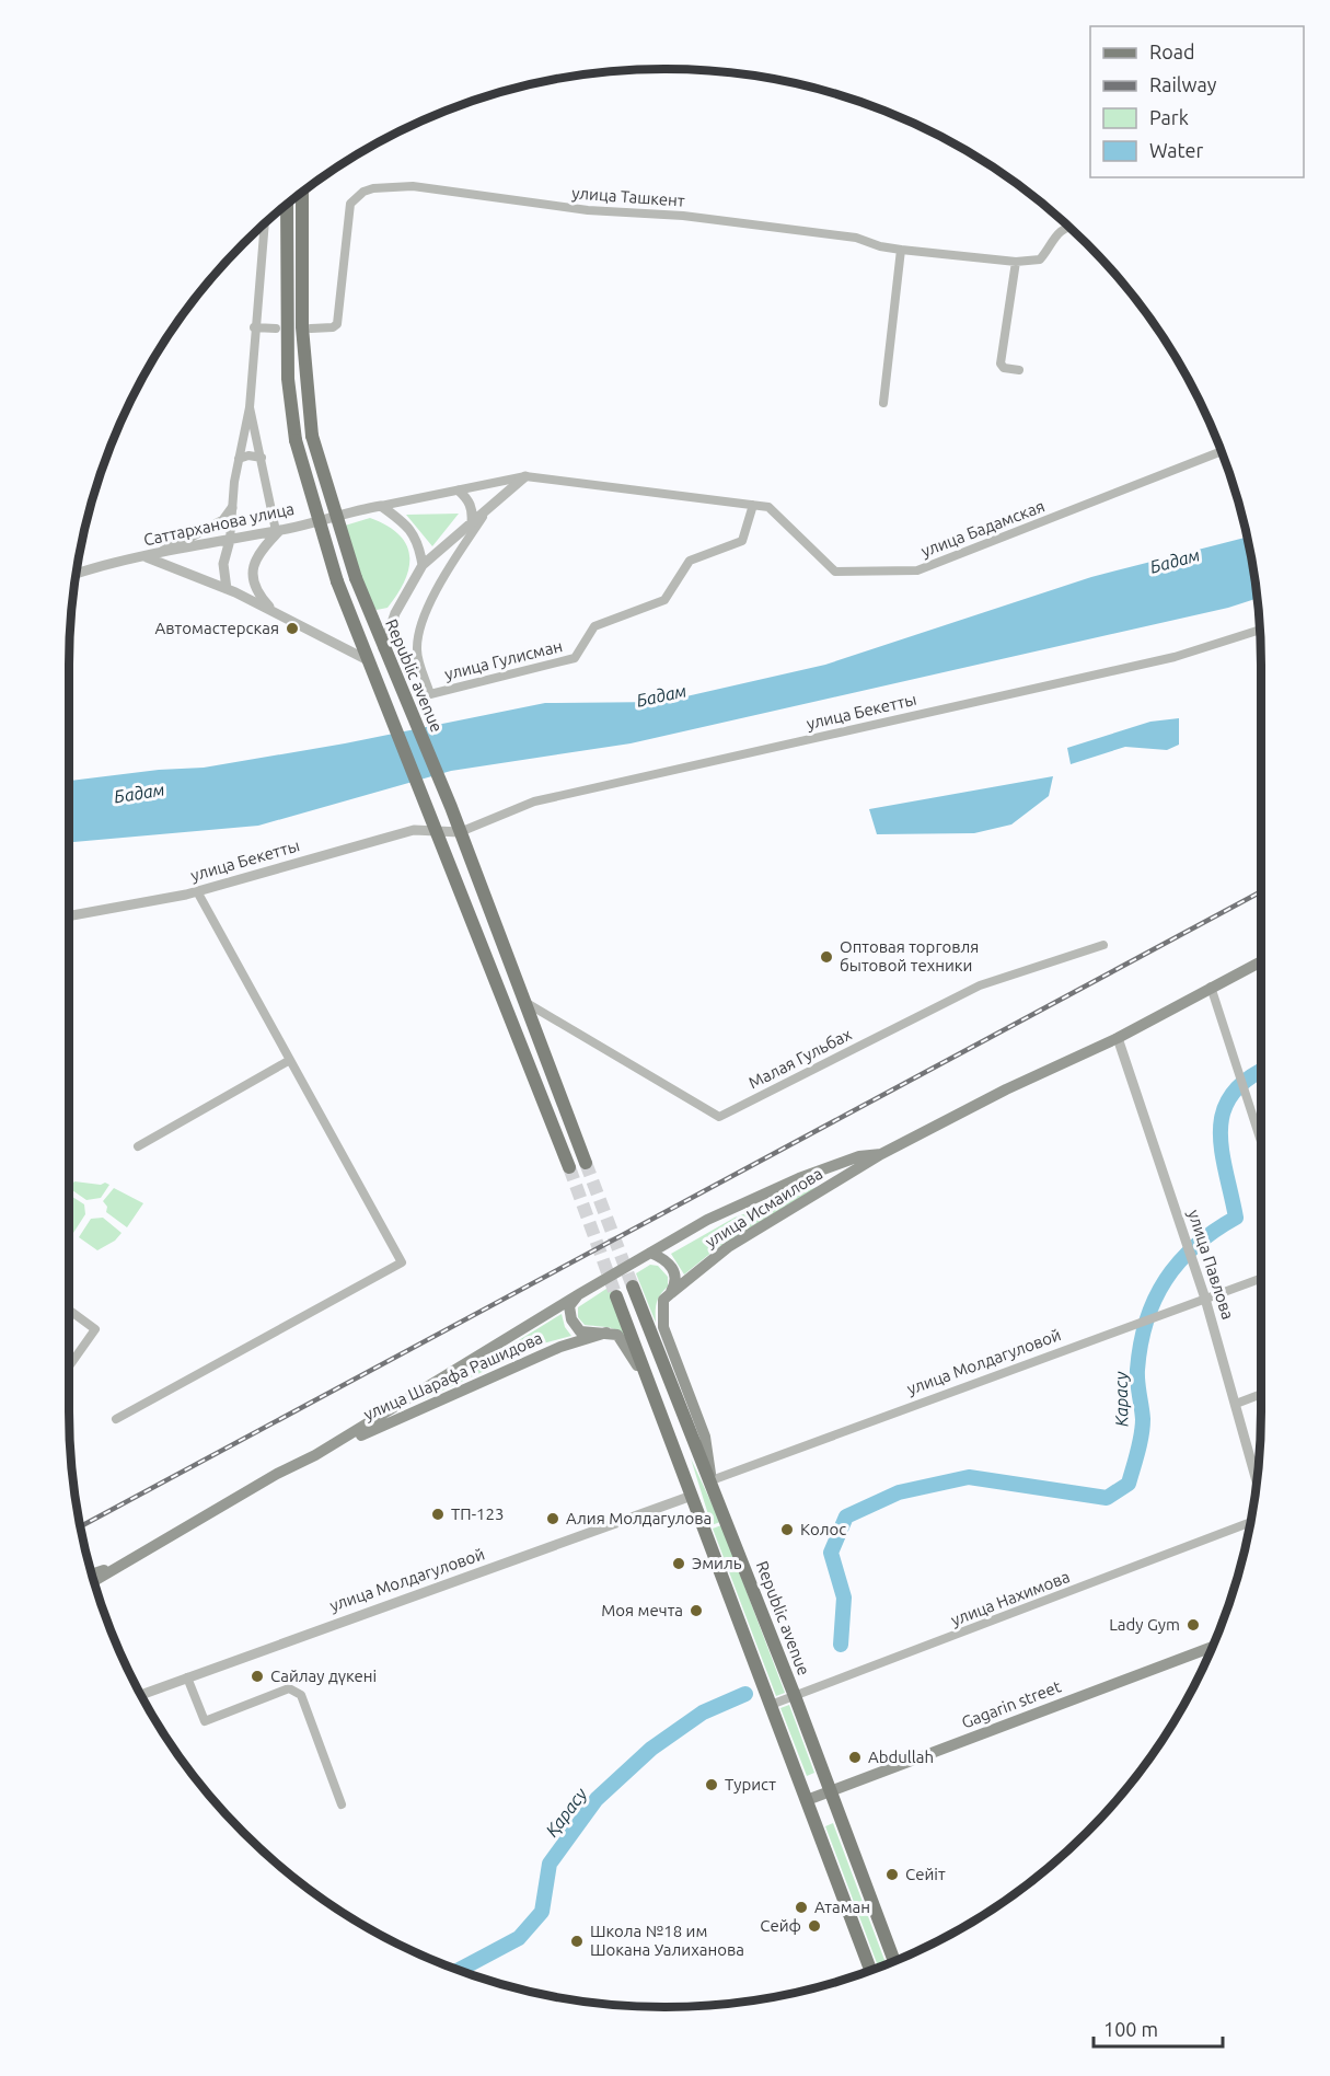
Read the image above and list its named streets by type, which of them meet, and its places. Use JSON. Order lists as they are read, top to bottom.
{
  "streets": {
    "main road": [
      "Republic avenue",
      "улица Исмаилова",
      "улица Шарафа Рашидова",
      "Gagarin street"
    ],
    "street": [
      "улица Ташкент",
      "Саттарханова улица",
      "улица Бадамская",
      "улица Гулисман",
      "улица Бекетты",
      "Малая Гульбах",
      "улица Павлова",
      "улица Молдагуловой",
      "улица Нахимова"
    ]
  },
  "crossings": [
    ["Саттарханова улица", "улица Бадамская"],
    ["улица Бадамская", "улица Гулисман"],
    ["Republic avenue", "улица Бекетты"],
    ["Republic avenue", "Малая Гульбах"],
    ["Republic avenue", "улица Молдагуловой"],
    ["Republic avenue", "улица Нахимова"],
    ["Republic avenue", "Gagarin street"],
    ["улица Исмаилова", "улица Павлова"],
    ["улица Исмаилова", "улица Шарафа Рашидова"],
    ["улица Павлова", "улица Молдагуловой"]
  ],
  "water": ["Бадам", "Карасу", "Қарасу"],
  "places": [
    "Автомастерская",
    "Оптовая торговля бытовой техники",
    "ТП-123",
    "Алия Молдагулова",
    "Колос",
    "Эмиль",
    "Моя мечта",
    "Lady Gym",
    "Сайлау дүкені",
    "Аbdullah",
    "Турист",
    "Сейіт",
    "Атаман",
    "Сейф",
    "Школа №18 им Шокана Уалиханова"
  ],
  "legend": [
    "Road",
    "Railway",
    "Park",
    "Water"
  ],
  "scale_bar": "100 m"
}
